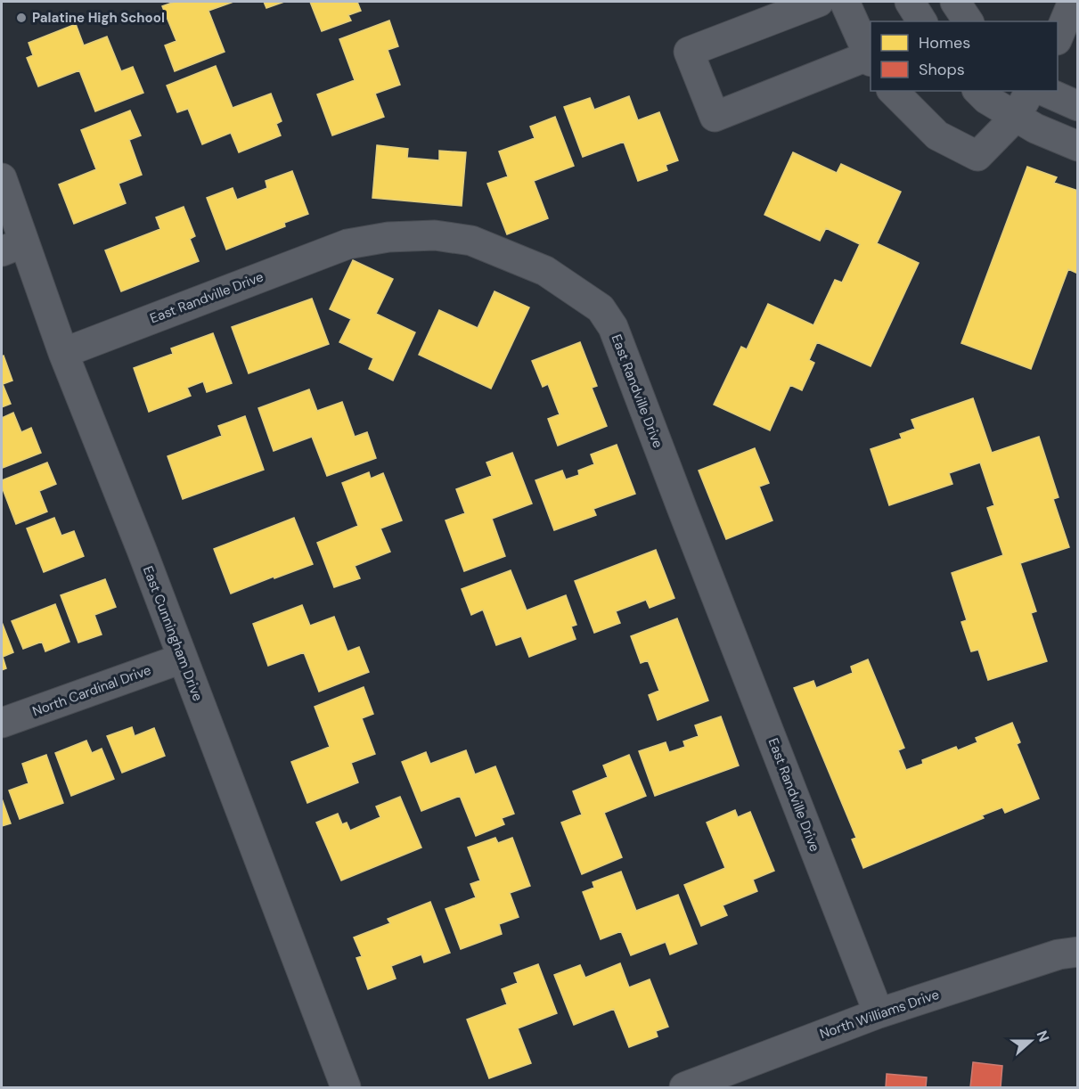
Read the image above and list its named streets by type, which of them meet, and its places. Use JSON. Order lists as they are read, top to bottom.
{
  "streets": {
    "street": [
      "East Randville Drive",
      "East Cunningham Drive",
      "North Cardinal Drive",
      "North Williams Drive"
    ]
  },
  "crossings": [
    ["East Randville Drive", "East Cunningham Drive"],
    ["East Randville Drive", "North Williams Drive"],
    ["East Cunningham Drive", "North Cardinal Drive"]
  ],
  "places": ["Palatine High School"],
  "legend": ["Homes", "Shops"],
  "north": "right"
}
